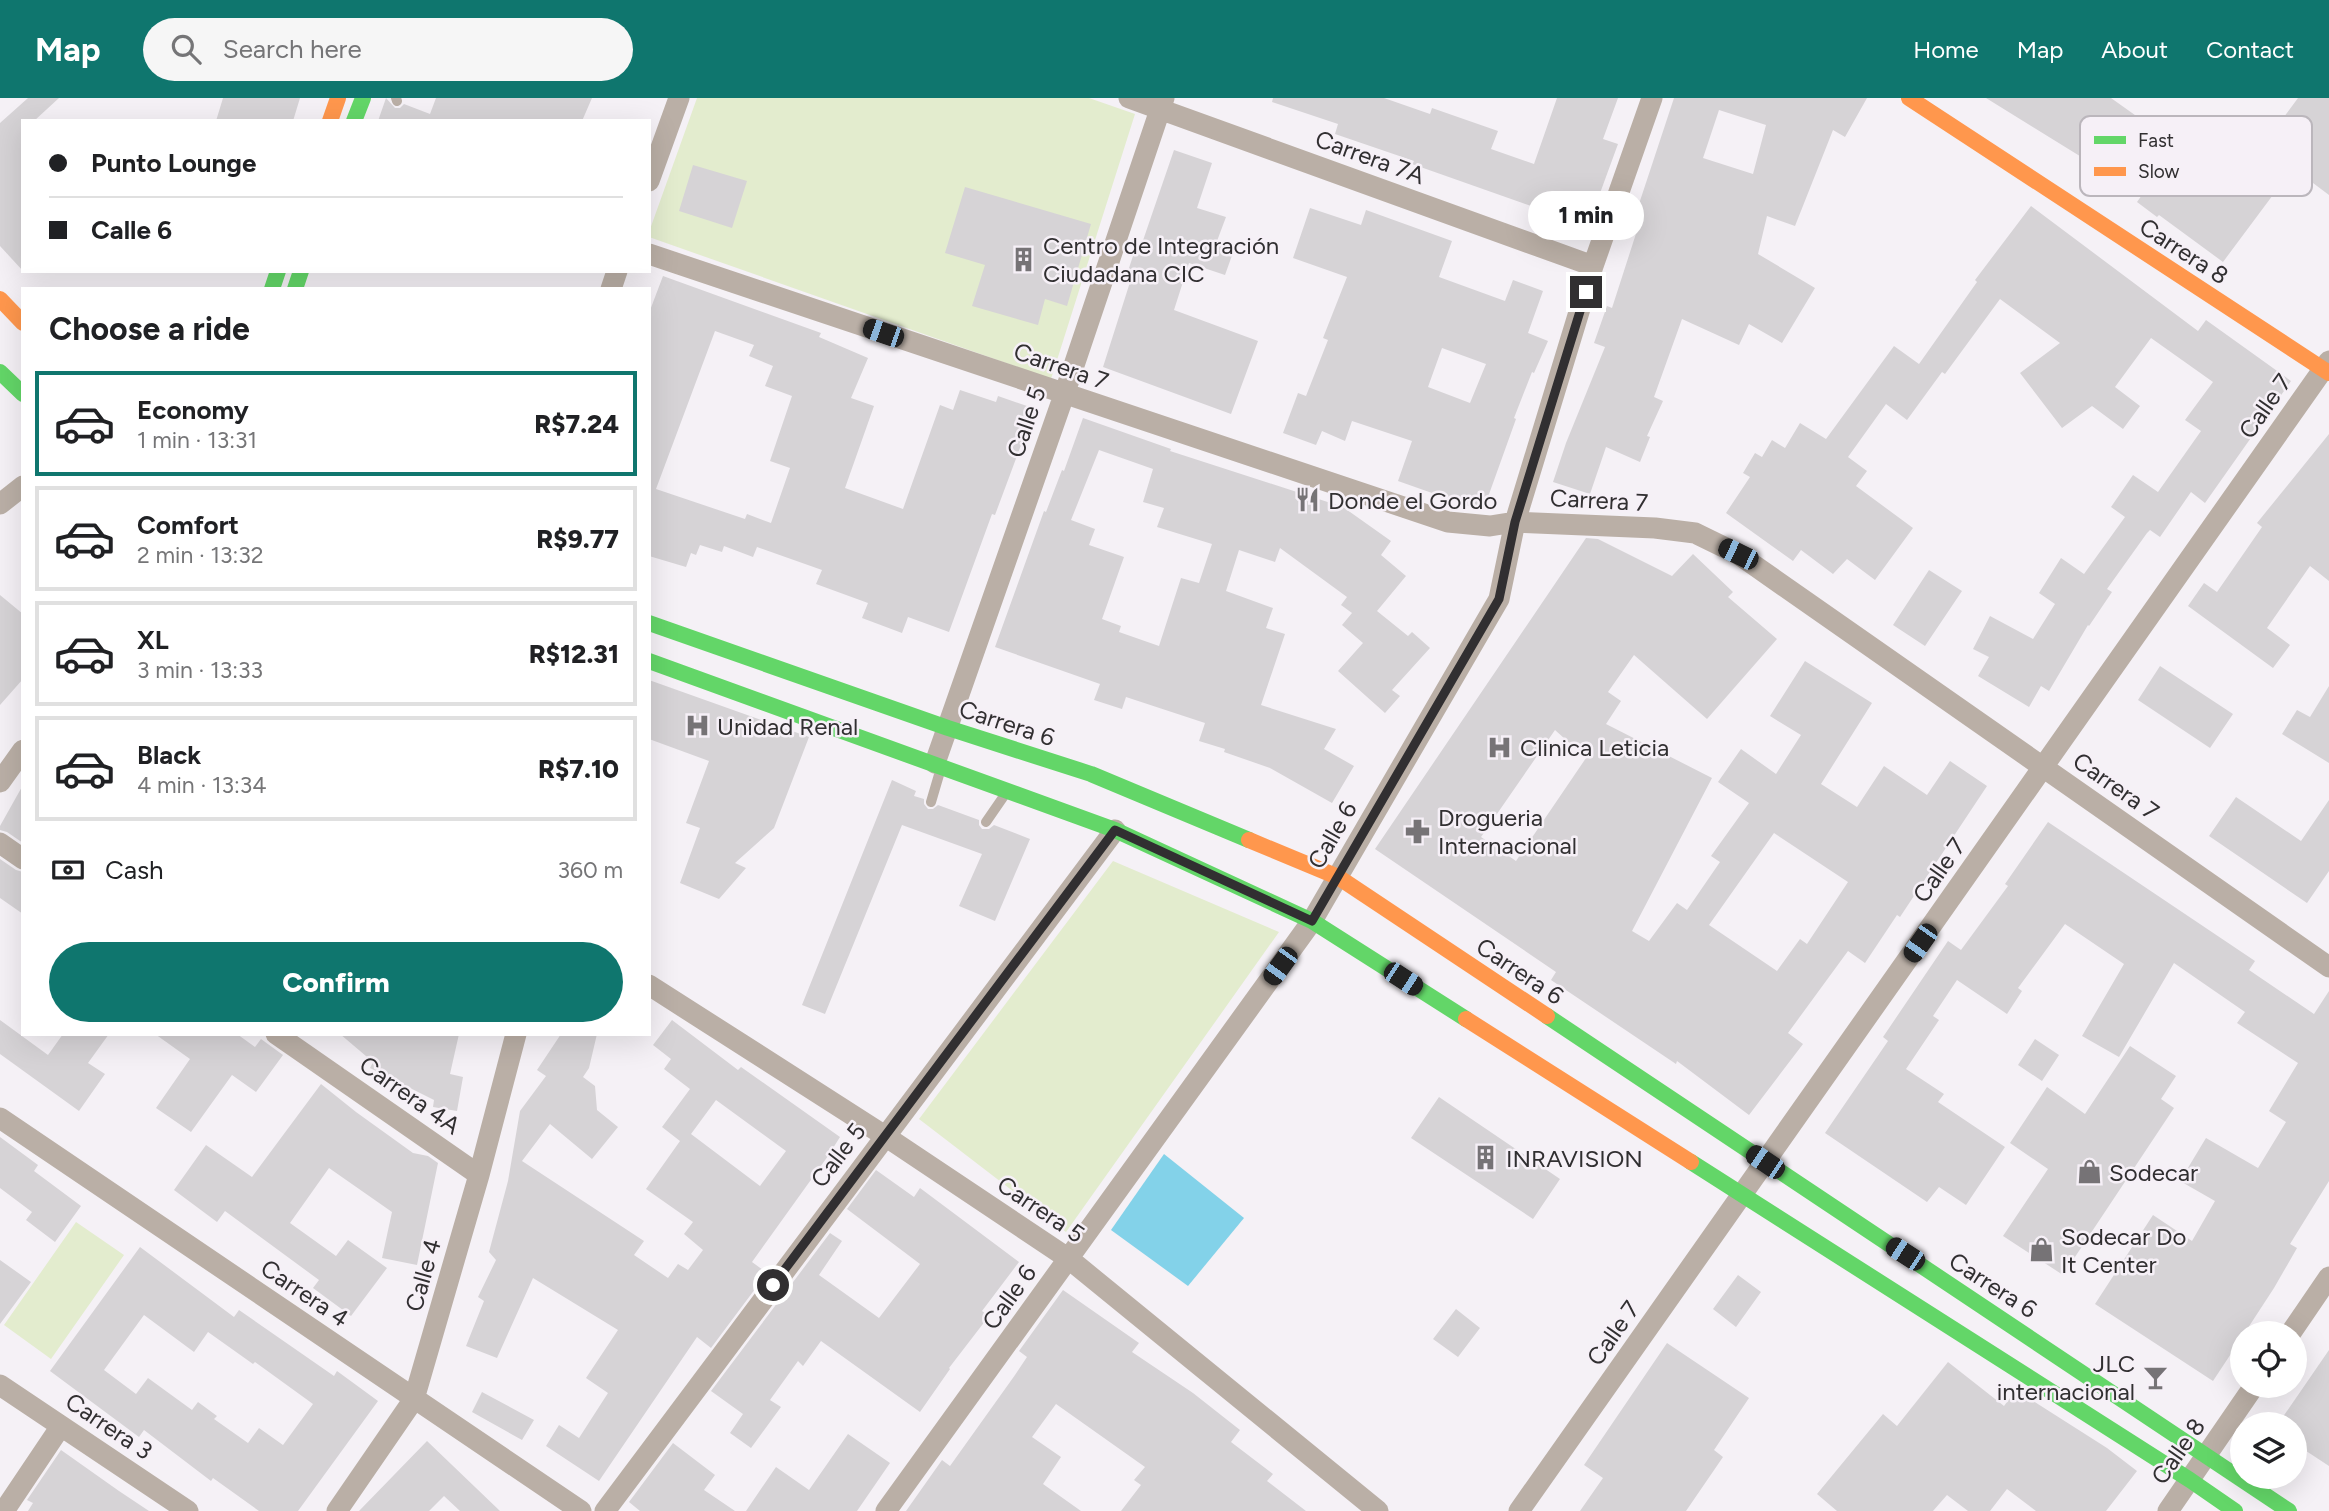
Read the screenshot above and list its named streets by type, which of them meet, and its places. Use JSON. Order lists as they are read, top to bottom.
{
  "streets": {
    "main road": ["Carrera 8", "Carrera 6"],
    "street": [
      "Carrera 7A",
      "Carrera 7",
      "Calle 7",
      "Calle 5",
      "Calle 6",
      "Carrera 4A",
      "Carrera 5",
      "Calle 4",
      "Carrera 4",
      "Carrera 3",
      "Calle 8"
    ]
  },
  "crossings": [
    ["Carrera 7A", "Calle 5"],
    ["Carrera 7A", "Calle 6"],
    ["Carrera 8", "Calle 7"],
    ["Carrera 7", "Calle 7"],
    ["Carrera 7", "Calle 5"],
    ["Carrera 7", "Calle 6"],
    ["Calle 7", "Carrera 6"],
    ["Calle 5", "Carrera 6"],
    ["Calle 5", "Carrera 5"],
    ["Carrera 6", "Calle 6"],
    ["Carrera 6", "Calle 8"],
    ["Calle 6", "Carrera 5"],
    ["Carrera 4A", "Calle 4"],
    ["Calle 4", "Carrera 4"]
  ],
  "places": {
    "building": ["Centro de Integración Ciudadana CIC", "INRAVISION"],
    "restaurant": ["Donde el Gordo"],
    "hospital": ["Unidad Renal", "Clinica Leticia"],
    "pharmacy": ["Drogueria Internacional"],
    "shop": ["Sodecar", "Sodecar Do It Center"],
    "bar": ["JLC internacional"]
  },
  "legend": ["Fast", "Slow"],
  "page": {
    "header": "Map",
    "search": "Search here",
    "nav": [
      "Home",
      "Map",
      "About",
      "Contact"
    ],
    "banner": ["Punto Lounge", "Calle 6"],
    "bubble": "1 min",
    "heading": "Choose a ride",
    "list": [
      {
        "name": "Economy",
        "note": "1 min · 13:31",
        "value": "R$7.24"
      },
      {
        "name": "Comfort",
        "note": "2 min · 13:32",
        "value": "R$9.77"
      },
      {
        "name": "XL",
        "note": "3 min · 13:33",
        "value": "R$12.31"
      },
      {
        "name": "Black",
        "note": "4 min · 13:34",
        "value": "R$7.10"
      }
    ],
    "pay": ["Cash", "360 m"],
    "buttons": "Confirm"
  }
}
